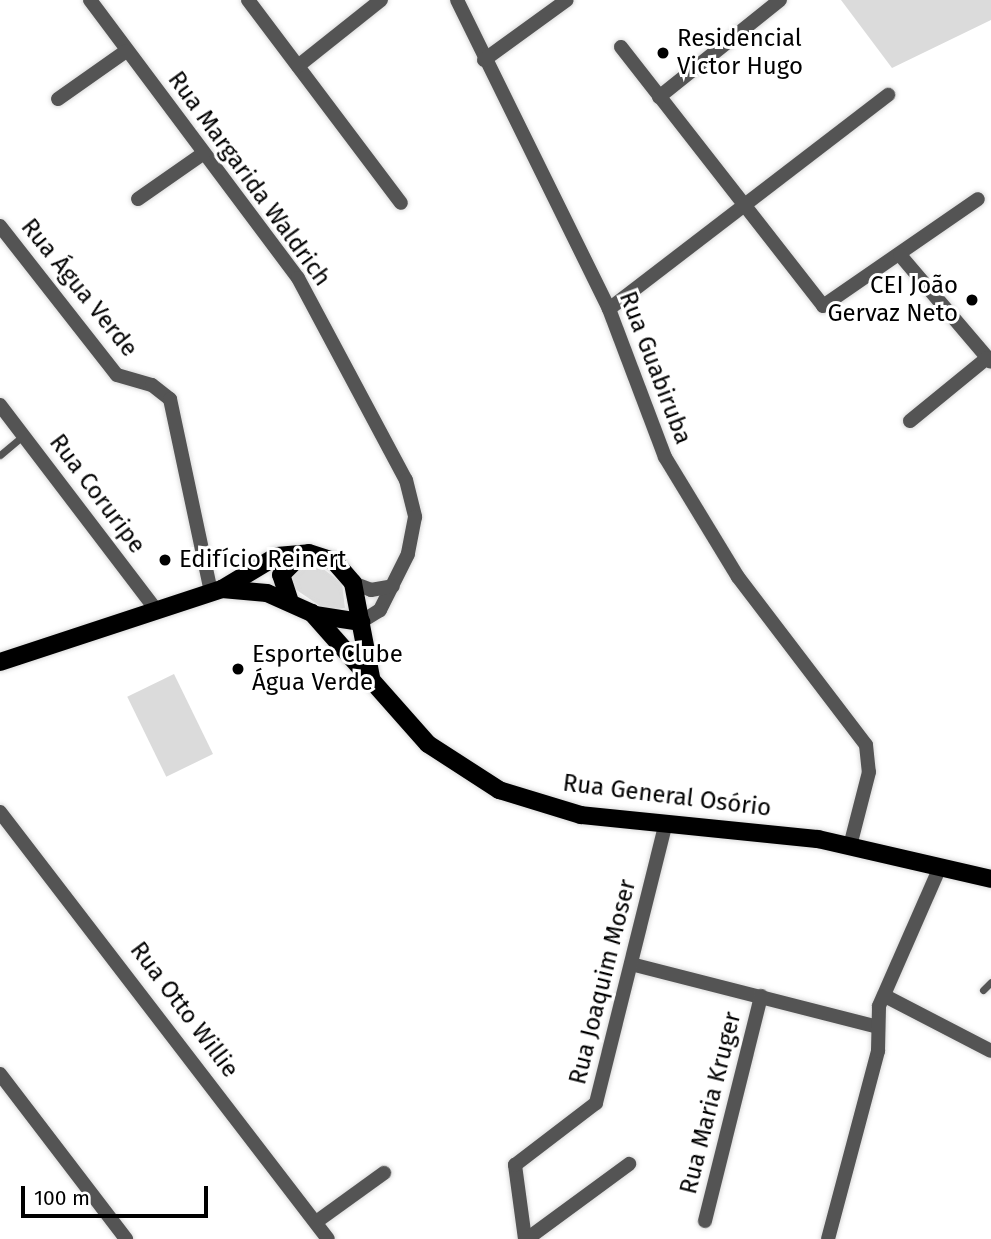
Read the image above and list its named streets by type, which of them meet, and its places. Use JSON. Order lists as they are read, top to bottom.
{
  "streets": {
    "main road": ["Rua General Osório"],
    "street": [
      "Rua Margarida Waldrich",
      "Rua Água Verde",
      "Rua Guabiruba",
      "Rua Coruripe",
      "Rua Joaquim Moser",
      "Rua Otto Willie",
      "Rua Maria Kruger"
    ]
  },
  "crossings": [
    ["Rua Água Verde", "Rua General Osório"],
    ["Rua Guabiruba", "Rua General Osório"],
    ["Rua Coruripe", "Rua General Osório"],
    ["Rua General Osório", "Rua Joaquim Moser"]
  ],
  "places": [
    "Residencial Victor Hugo",
    "CEI João Gervaz Neto",
    "Edifício Reinert",
    "Esporte Clube Água Verde"
  ],
  "scale_bar": "100 m"
}
